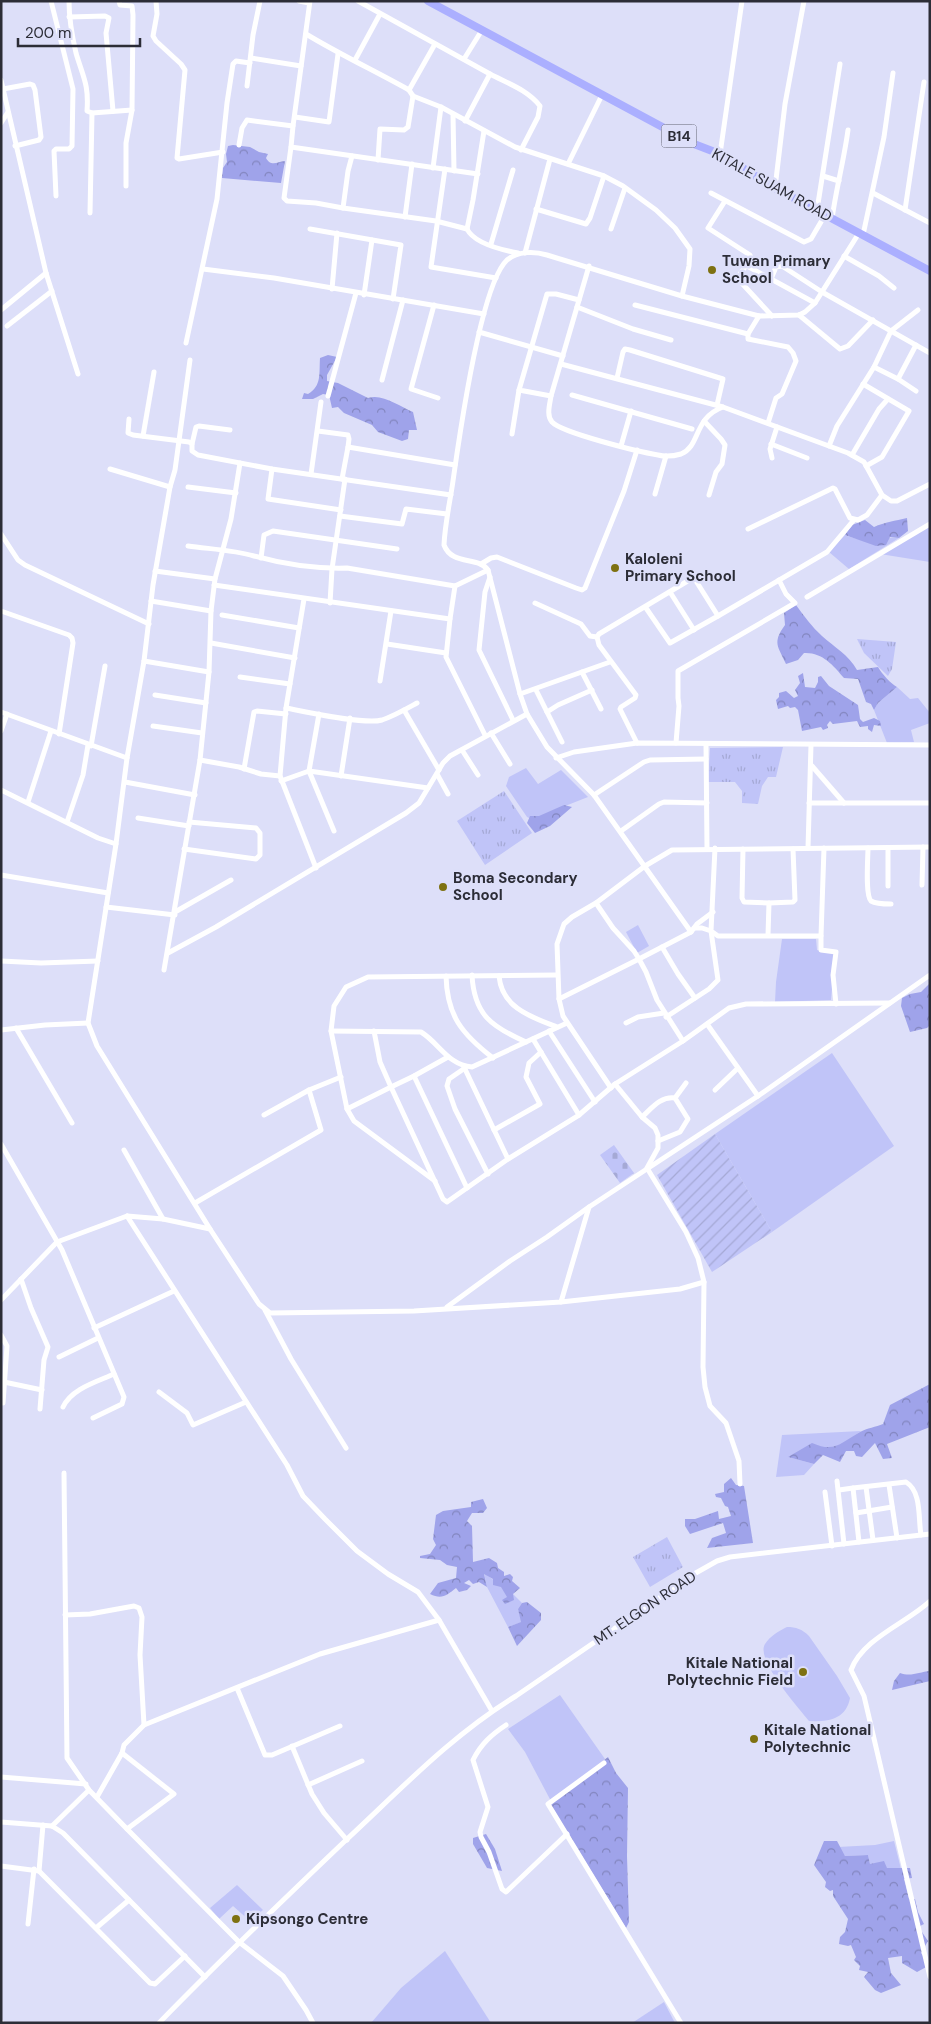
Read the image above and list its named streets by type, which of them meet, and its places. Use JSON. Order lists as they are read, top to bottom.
{
  "streets": {
    "highway": ["B14", "KITALE SUAM ROAD"],
    "street": ["MT. ELGON ROAD"]
  },
  "places": [
    "Tuwan Primary School",
    "Kaloleni Primary School",
    "Boma Secondary School",
    "Kitale National Polytechnic Field",
    "Kitale National Polytechnic",
    "Kipsongo Centre"
  ],
  "scale_bar": "200 m"
}
